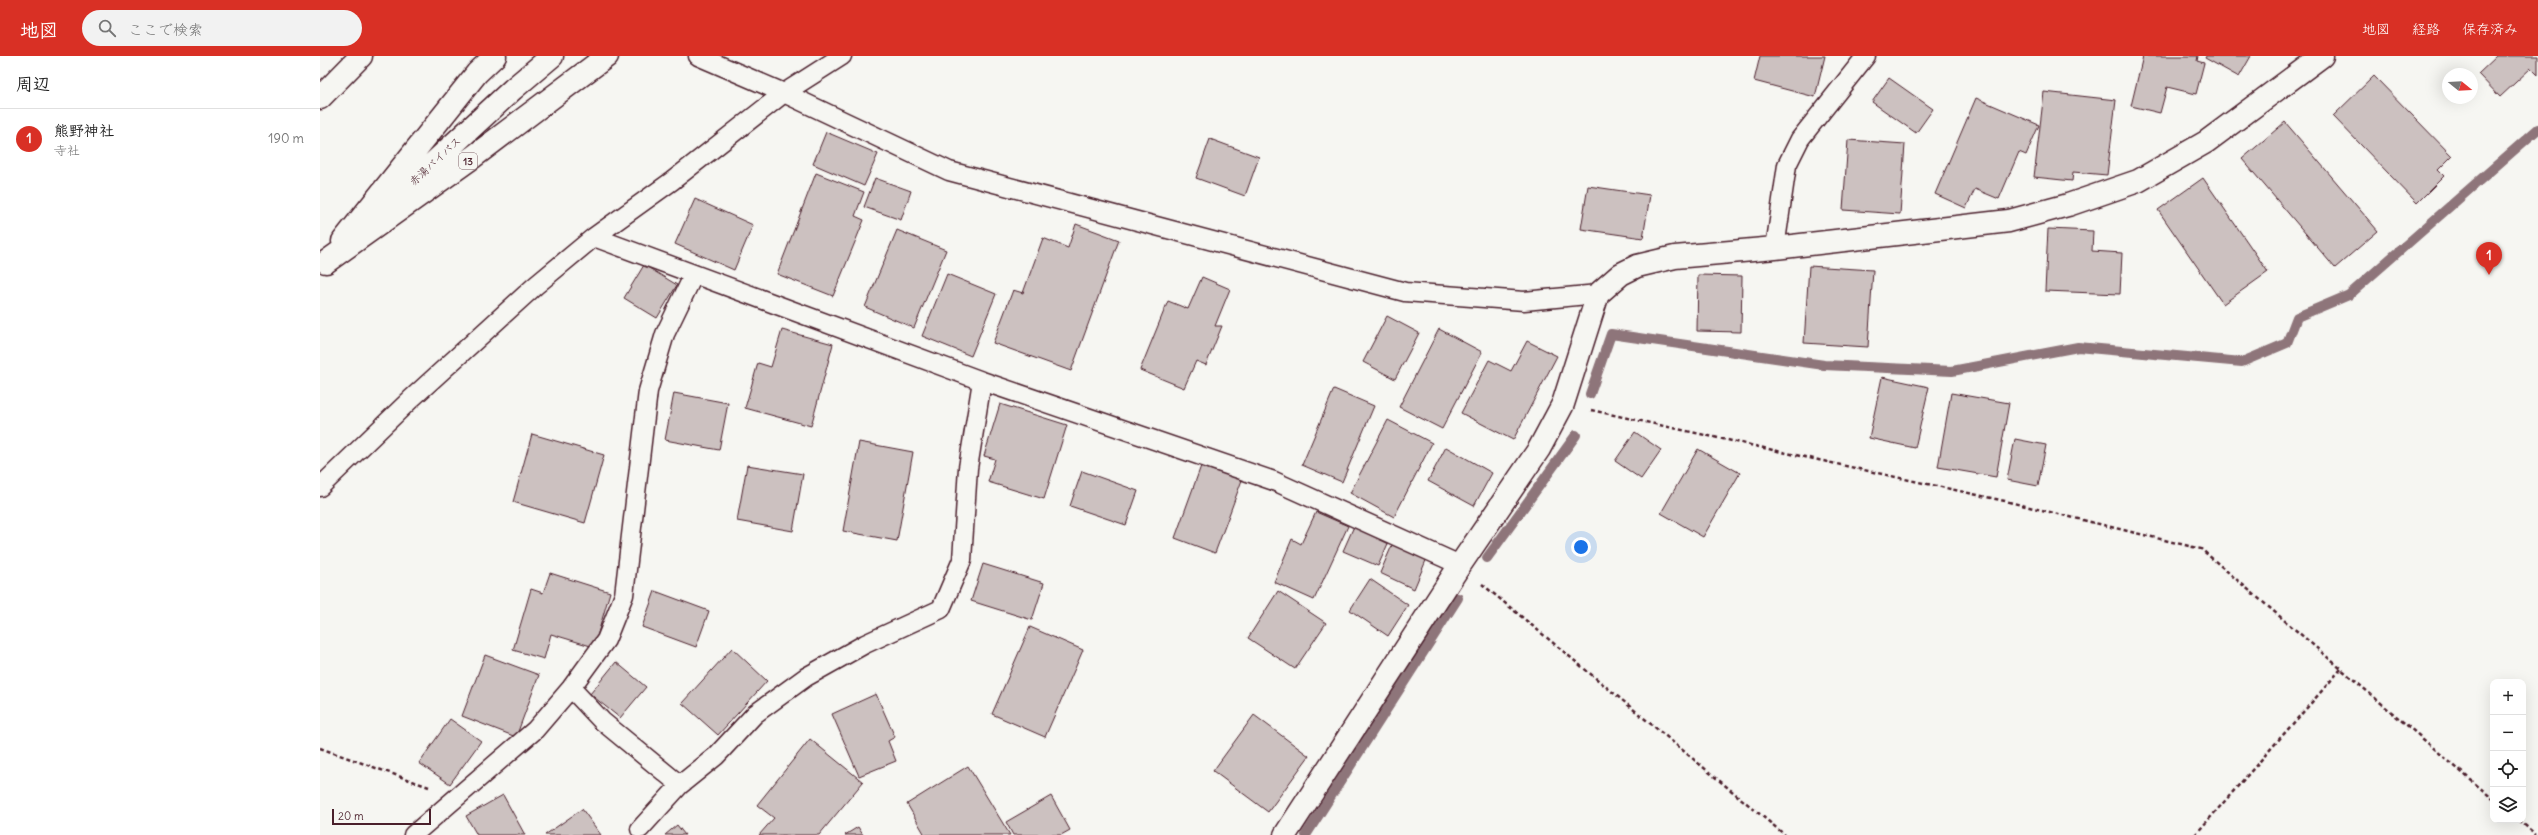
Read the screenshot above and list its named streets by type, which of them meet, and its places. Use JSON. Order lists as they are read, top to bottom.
{
  "streets": {
    "main road": ["赤湯バイパス", "13"]
  },
  "crossings": [
    ["赤湯バイパス", "13"]
  ],
  "scale_bar": "20 m",
  "north": "right",
  "page": {
    "header": "地図",
    "search": "ここで検索",
    "nav": ["地図", "経路", "保存済み"],
    "heading": "周辺",
    "list": [
      {
        "mark": "1",
        "name": "熊野神社",
        "note": "寺社",
        "value": "190 m"
      }
    ],
    "pins": "1",
    "map_buttons": ["+", "−"],
    "scale": "20 m"
  }
}
